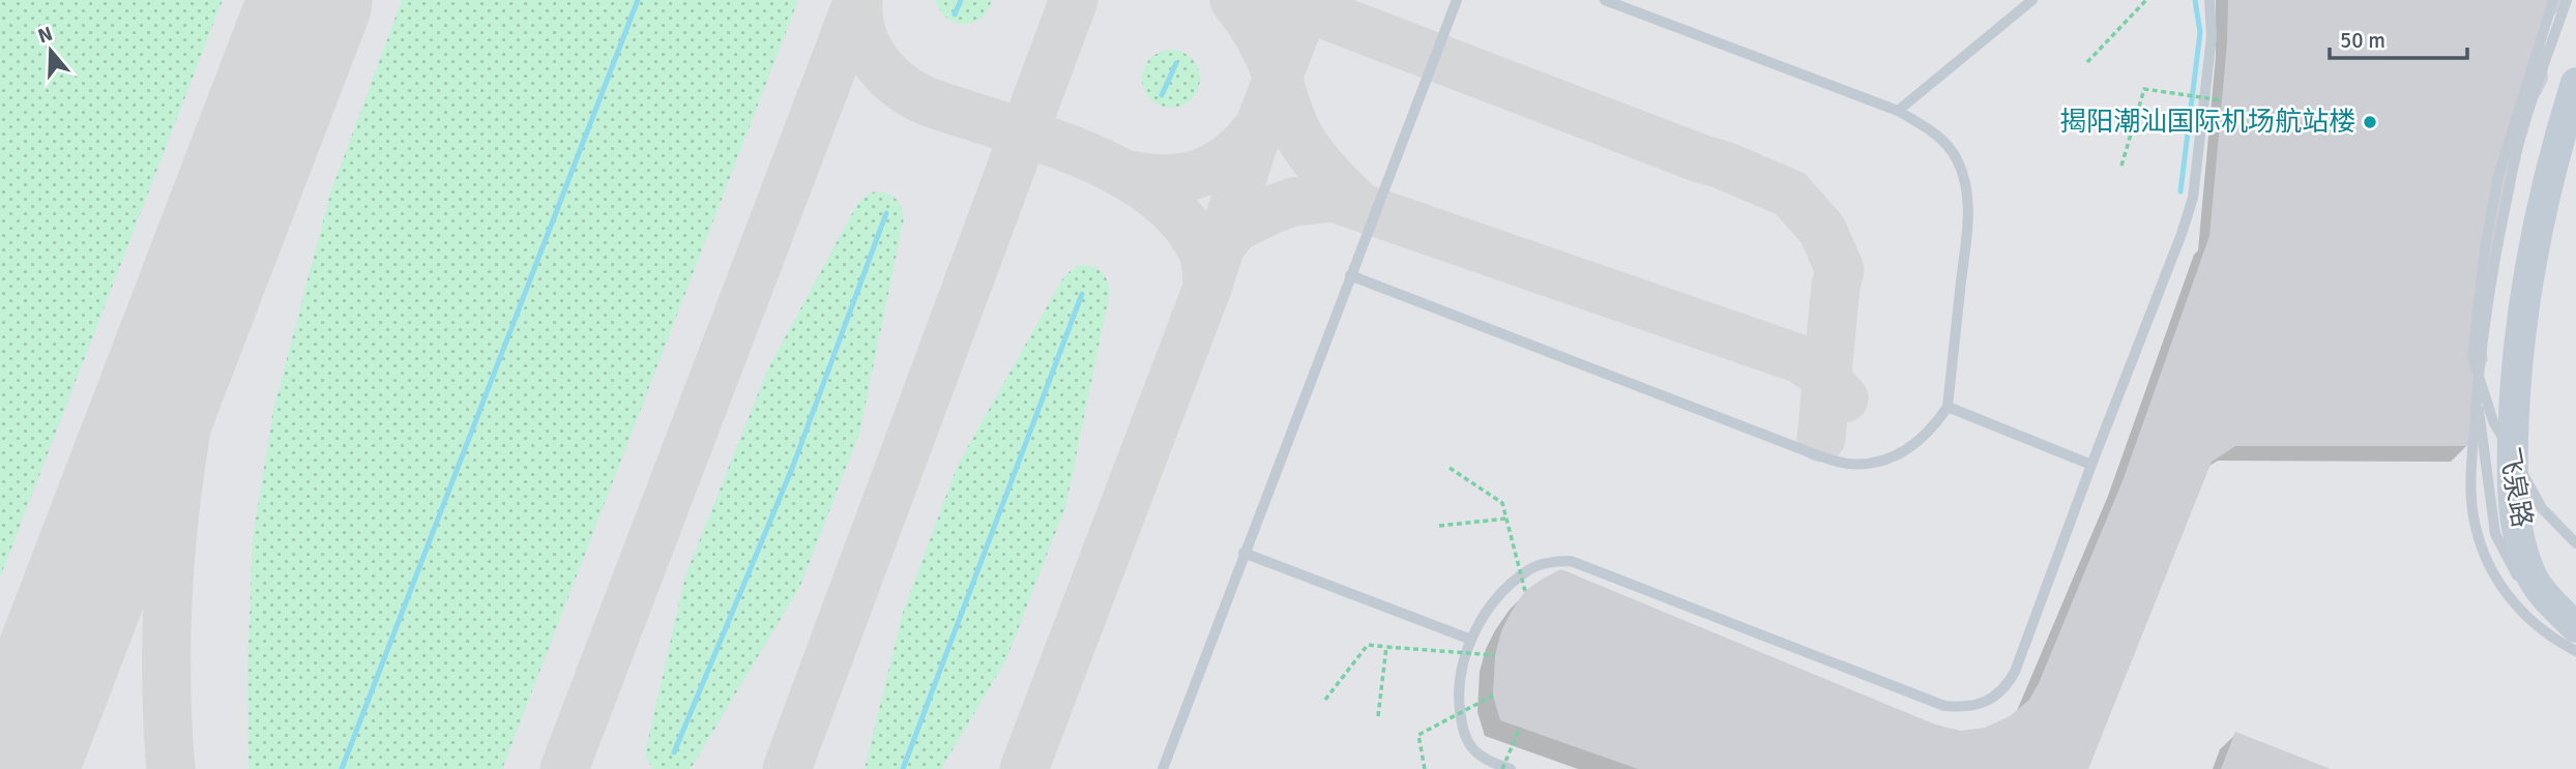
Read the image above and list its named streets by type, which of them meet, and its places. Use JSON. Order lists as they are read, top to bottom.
{
  "streets": {
    "lane": ["飞泉路"]
  },
  "places": ["揭阳潮汕国际机场航站楼"],
  "scale_bar": "50 m",
  "north": "top"
}
